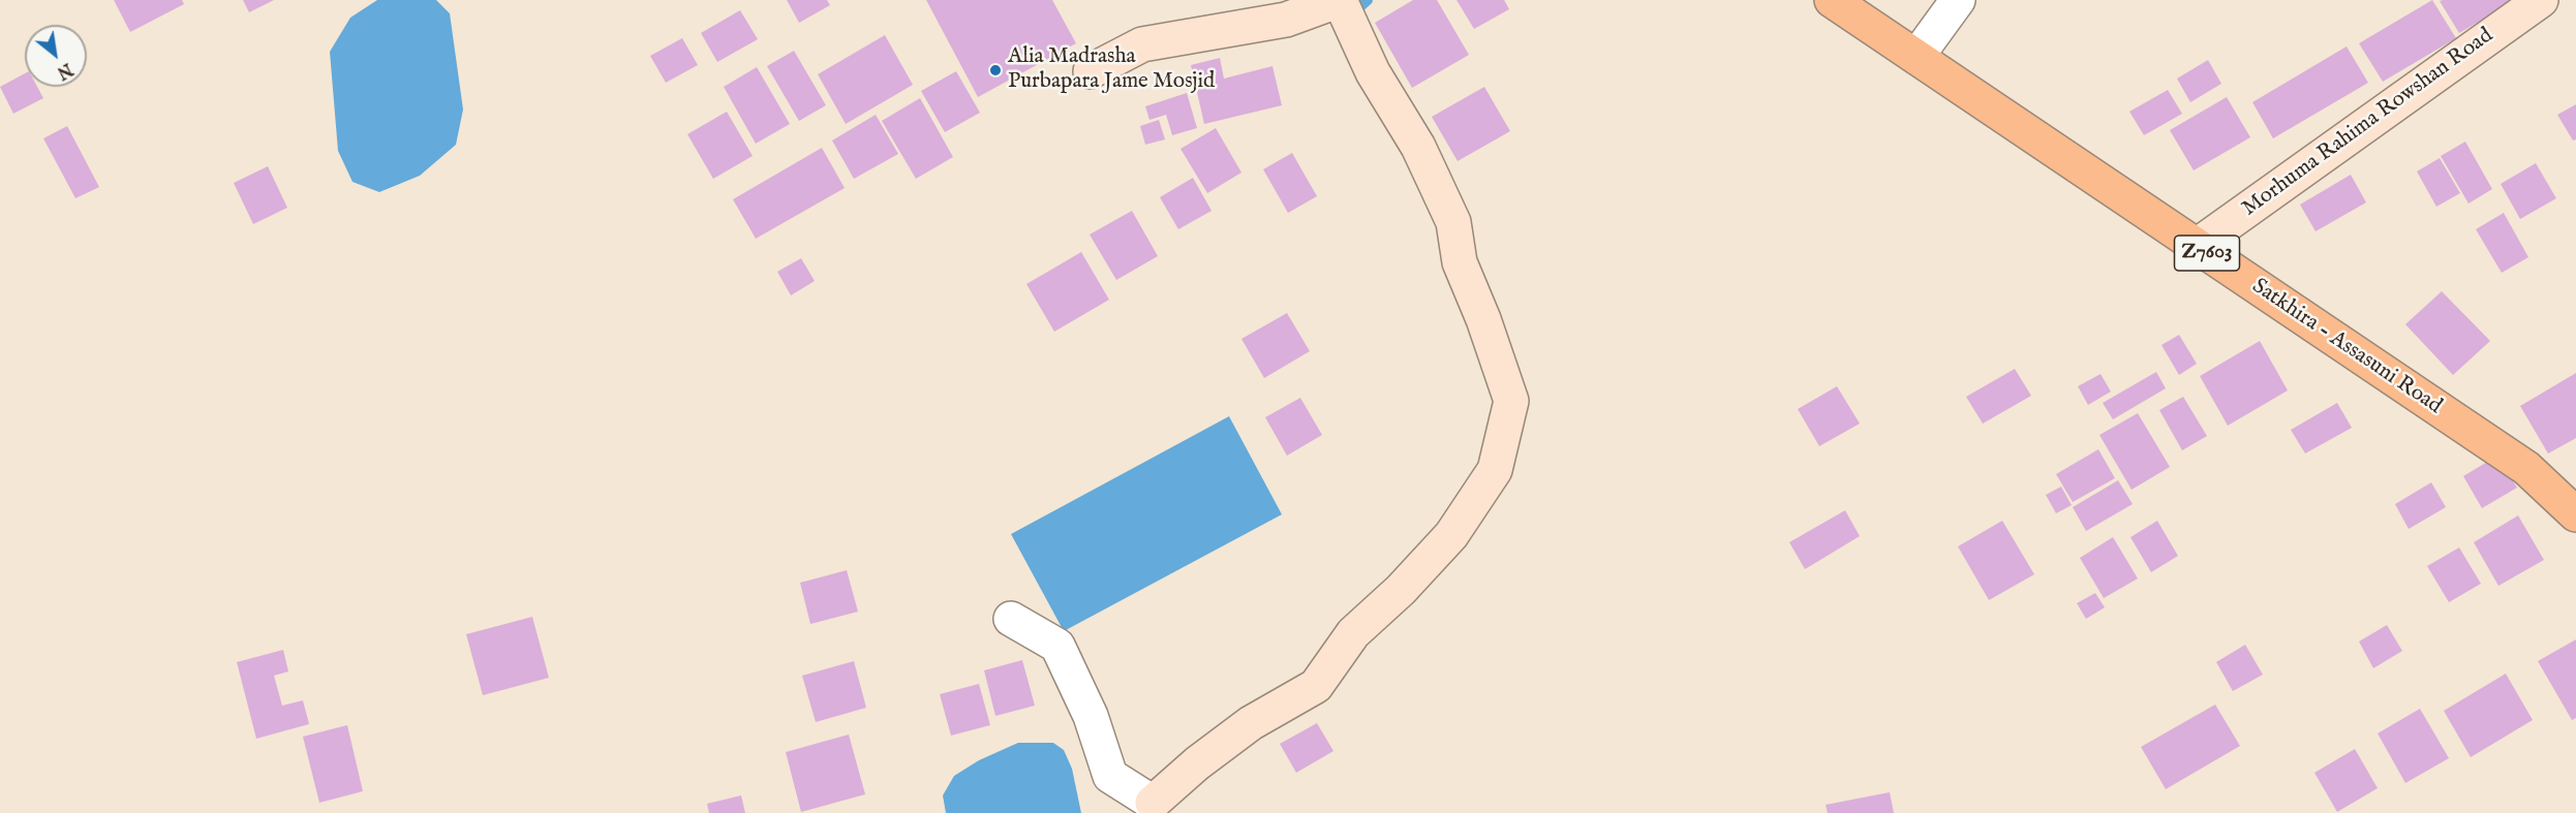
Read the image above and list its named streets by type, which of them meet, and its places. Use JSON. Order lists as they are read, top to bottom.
{
  "streets": {
    "main road": ["Morhuma Rahima Rowshan Road", "Z7603", "Satkhira - Assasuni Road"]
  },
  "crossings": [
    ["Morhuma Rahima Rowshan Road", "Satkhira - Assasuni Road"]
  ],
  "places": ["Alia Madrasha Purbapara Jame Mosjid"],
  "north": "bottom right"
}
